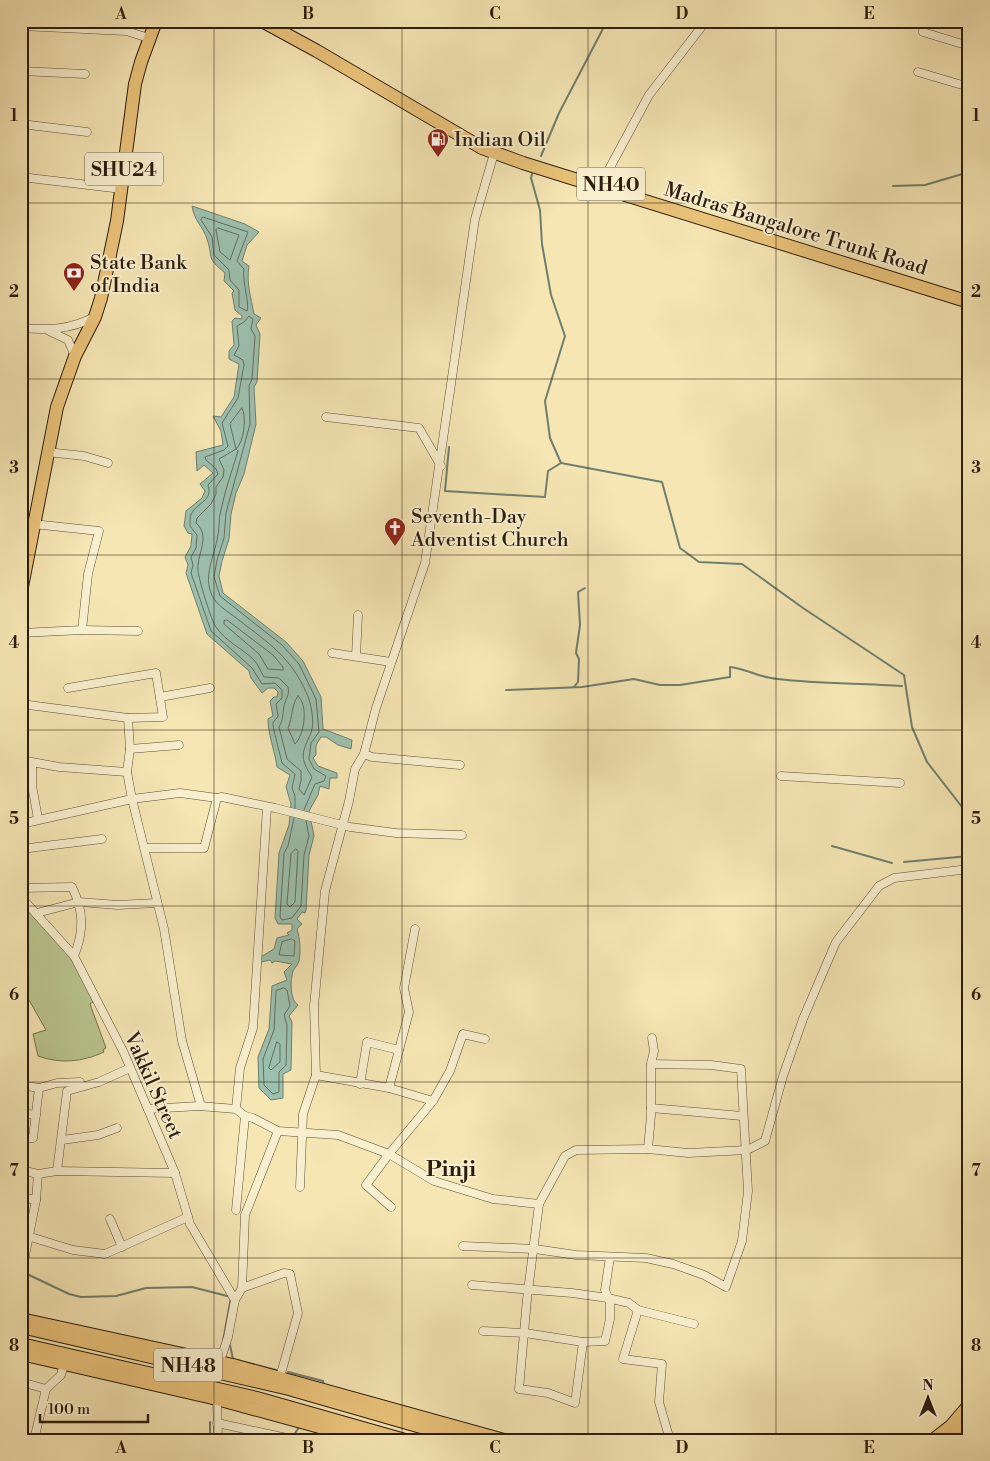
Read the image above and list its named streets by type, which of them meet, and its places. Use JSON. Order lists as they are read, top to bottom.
{
  "streets": {
    "main road": [
      "SHU24",
      "NH40",
      "Madras Bangalore Trunk Road",
      "NH48"
    ],
    "street": ["Vakkil Street"]
  },
  "crossings": [
    ["NH40", "Madras Bangalore Trunk Road"]
  ],
  "districts": ["Pinji"],
  "places": {
    "fuel station": ["Indian Oil"],
    "bank": ["State Bank of India"],
    "church": ["Seventh-Day Adventist Church"]
  },
  "scale_bar": "100 m",
  "north": "top",
  "grid": {
    "columns": [
      "A",
      "B",
      "C",
      "D",
      "E"
    ],
    "rows": [
      "1",
      "2",
      "3",
      "4",
      "5",
      "6",
      "7",
      "8"
    ]
  }
}
